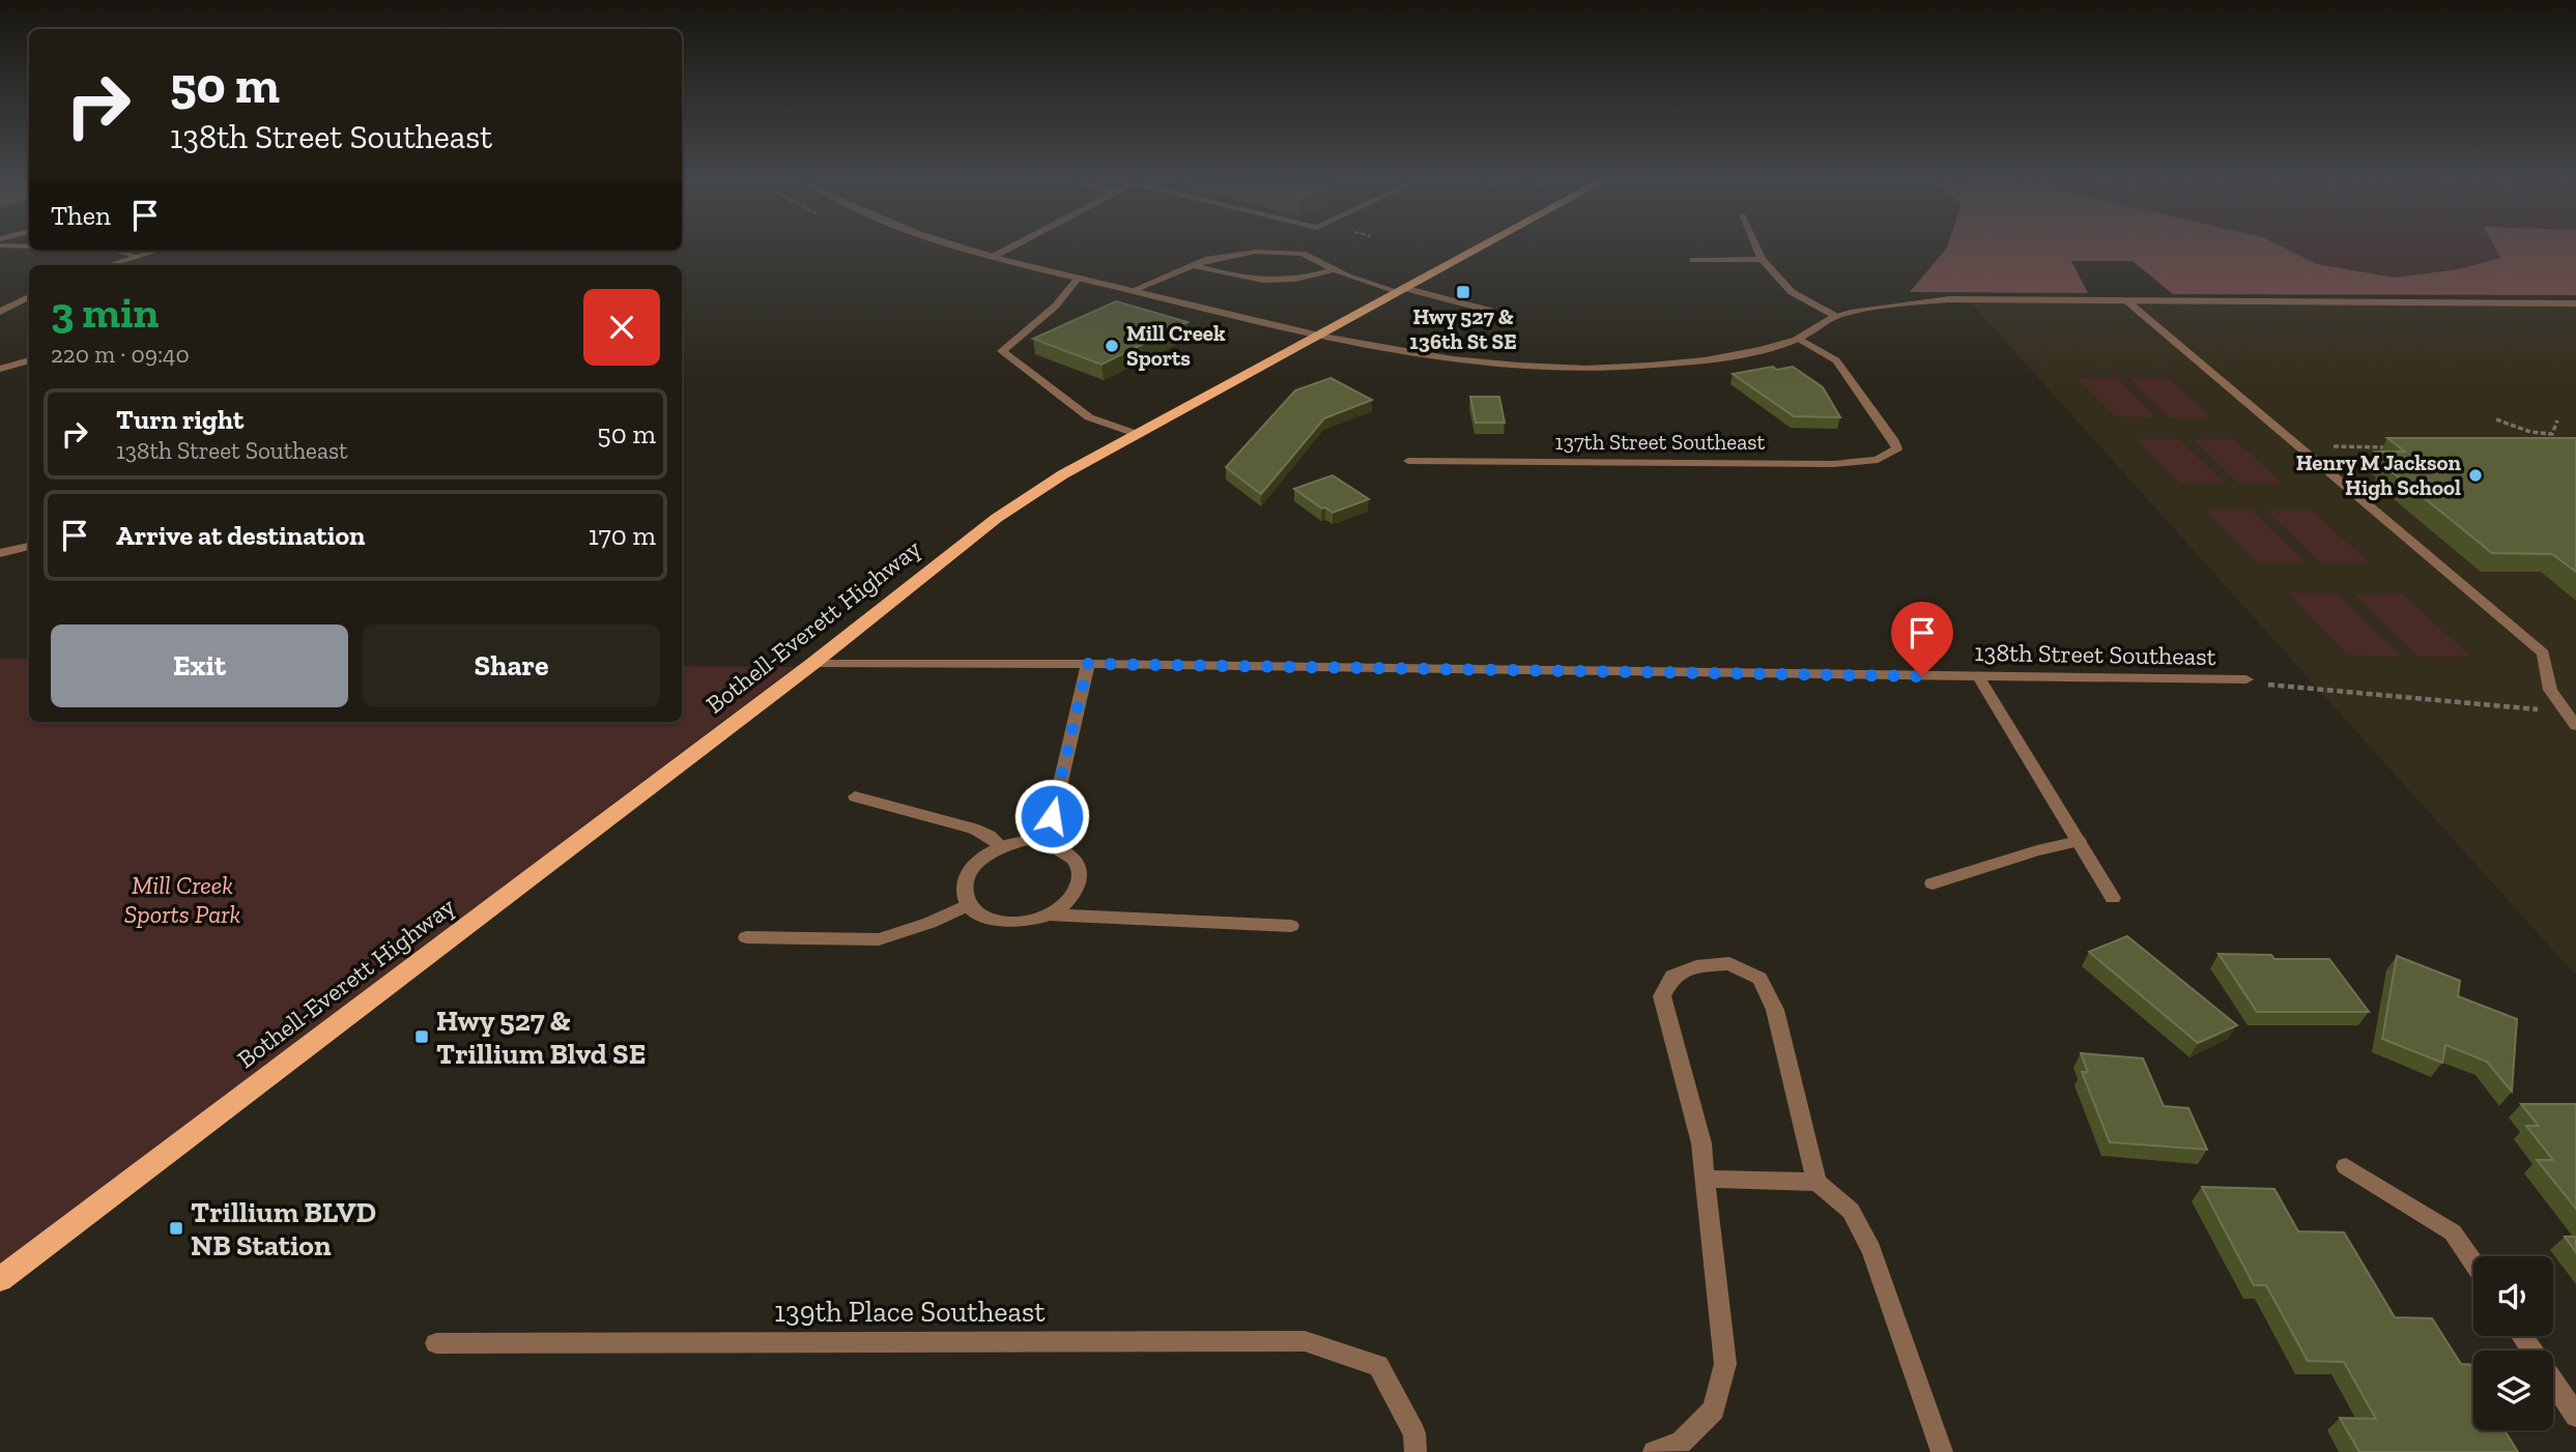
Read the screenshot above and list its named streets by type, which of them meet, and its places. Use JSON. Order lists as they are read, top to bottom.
{
  "streets": {
    "main road": ["Bothell-Everett Highway"],
    "street": ["137th Street Southeast", "138th Street Southeast", "139th Place Southeast"]
  },
  "crossings": [
    ["Bothell-Everett Highway", "138th Street Southeast"]
  ],
  "parks": ["Mill Creek Sports Park"],
  "places": {
    "transit": ["Hwy 527 & 136th St SE", "Hwy 527 & Trillium Blvd SE", "Trillium BLVD NB Station"],
    "other": ["Mill Creek Sports", "Henry M Jackson High School"]
  },
  "page": {
    "turn": ["50 m", "138th Street Southeast"],
    "then": "Then",
    "heading": ["3 min", "220 m · 09:40"],
    "list": [
      {
        "name": "Turn right",
        "note": "138th Street Southeast",
        "value": "50 m"
      },
      {
        "name": "Arrive at destination",
        "value": "170 m"
      }
    ],
    "buttons": ["Exit", "Share"]
  }
}
